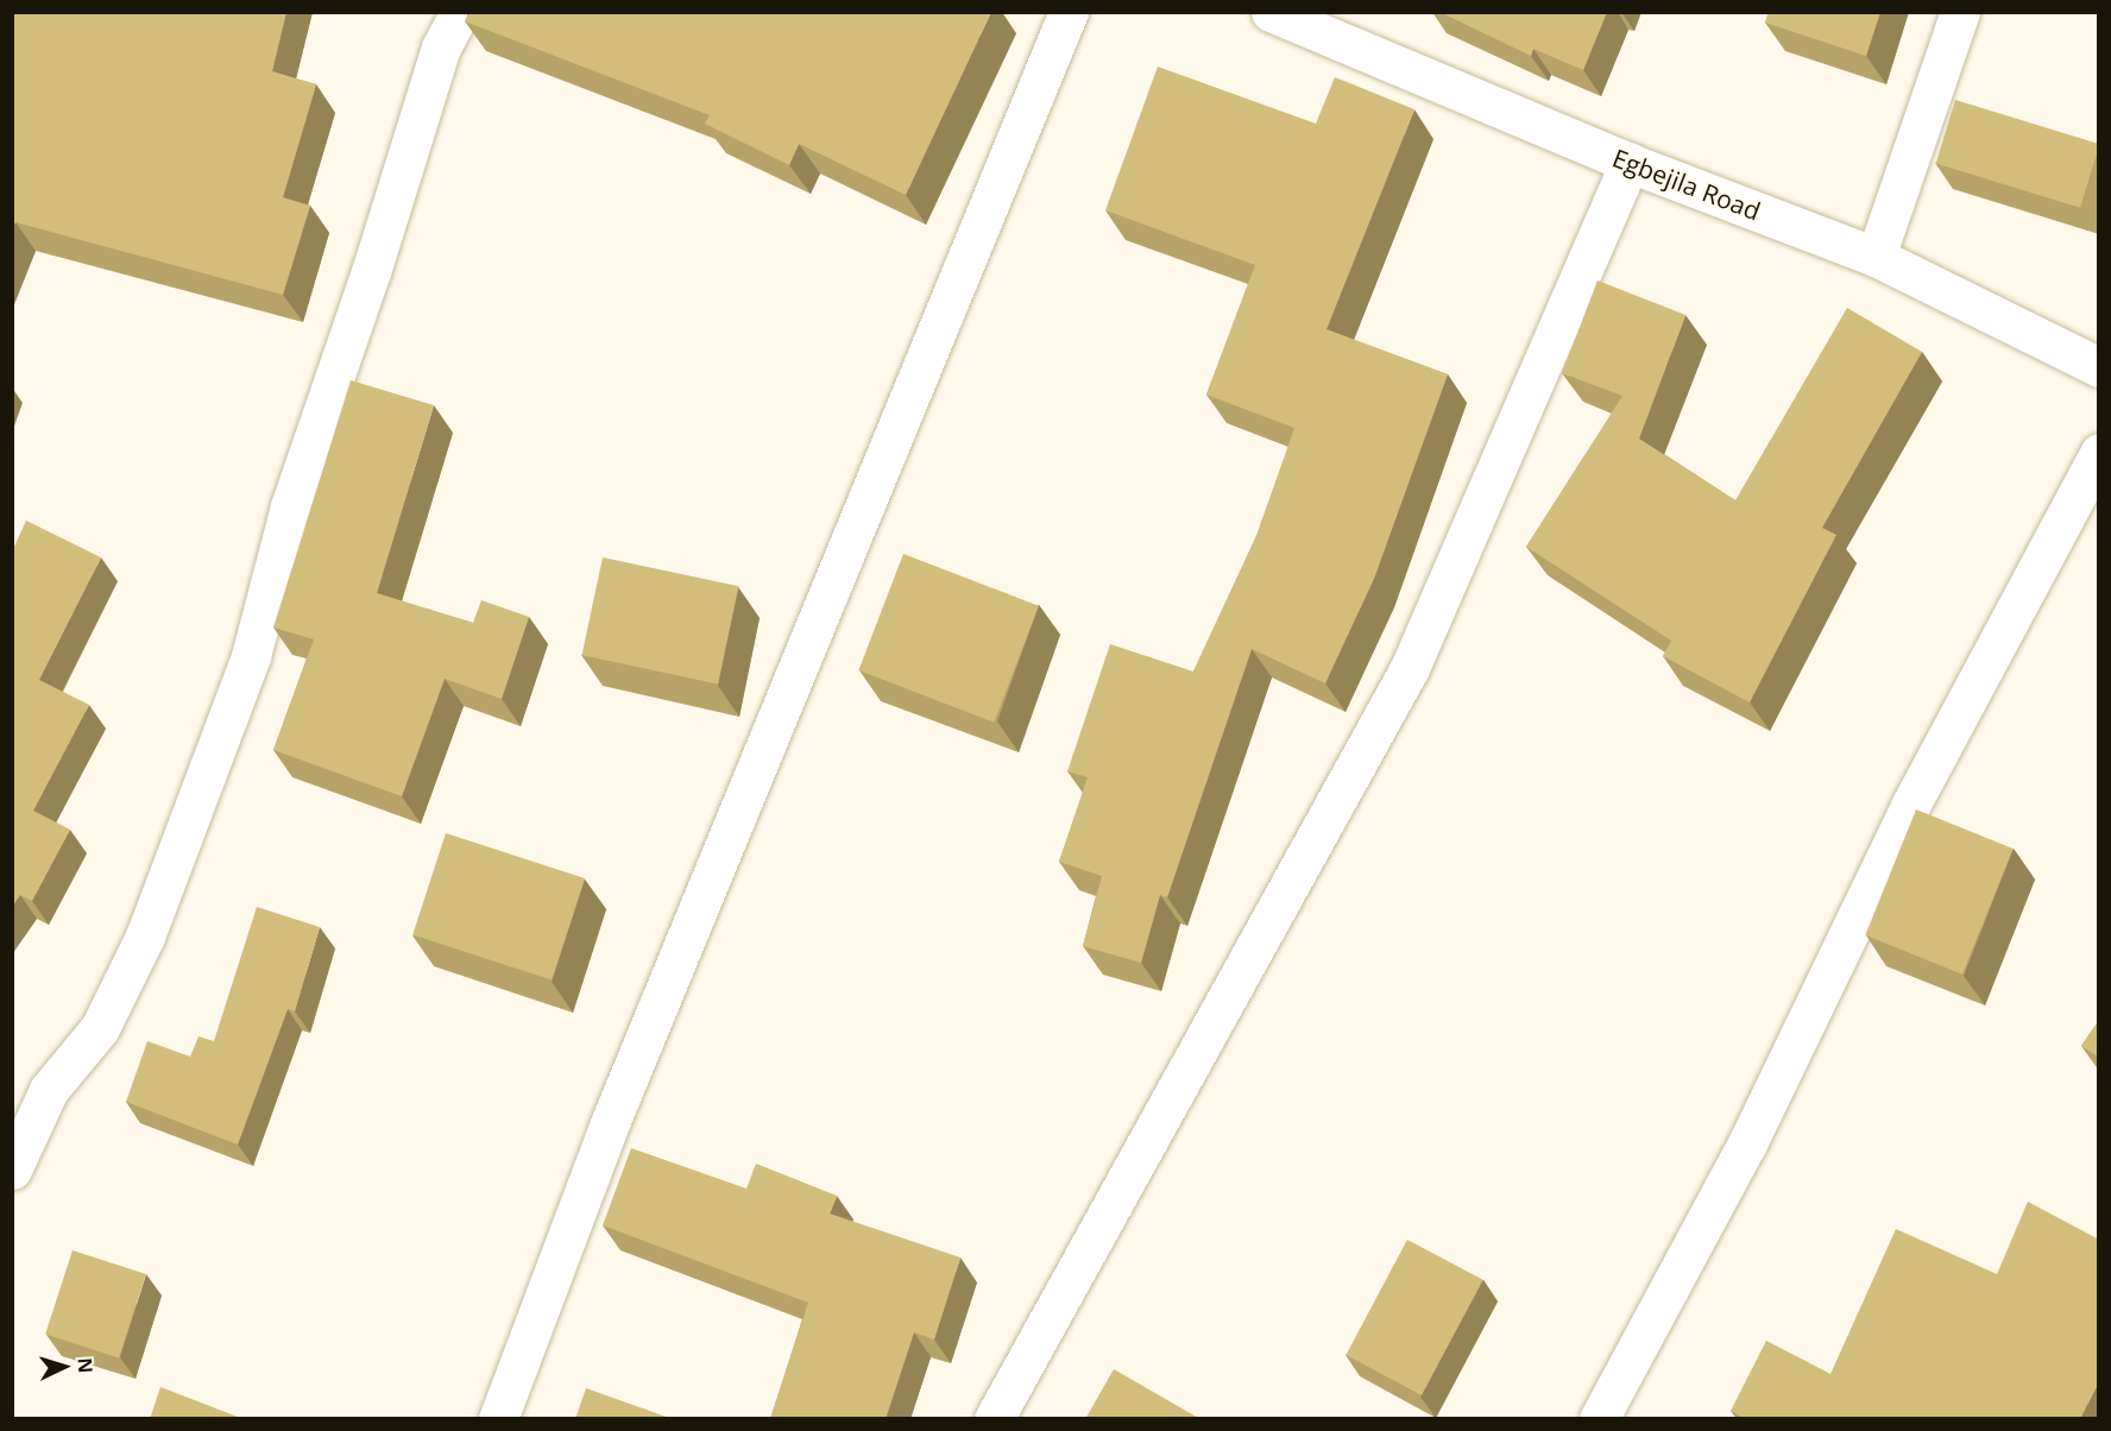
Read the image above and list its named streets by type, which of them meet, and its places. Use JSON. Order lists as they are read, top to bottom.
{
  "streets": {
    "street": ["Egbejila Road"]
  },
  "north": "right"
}
